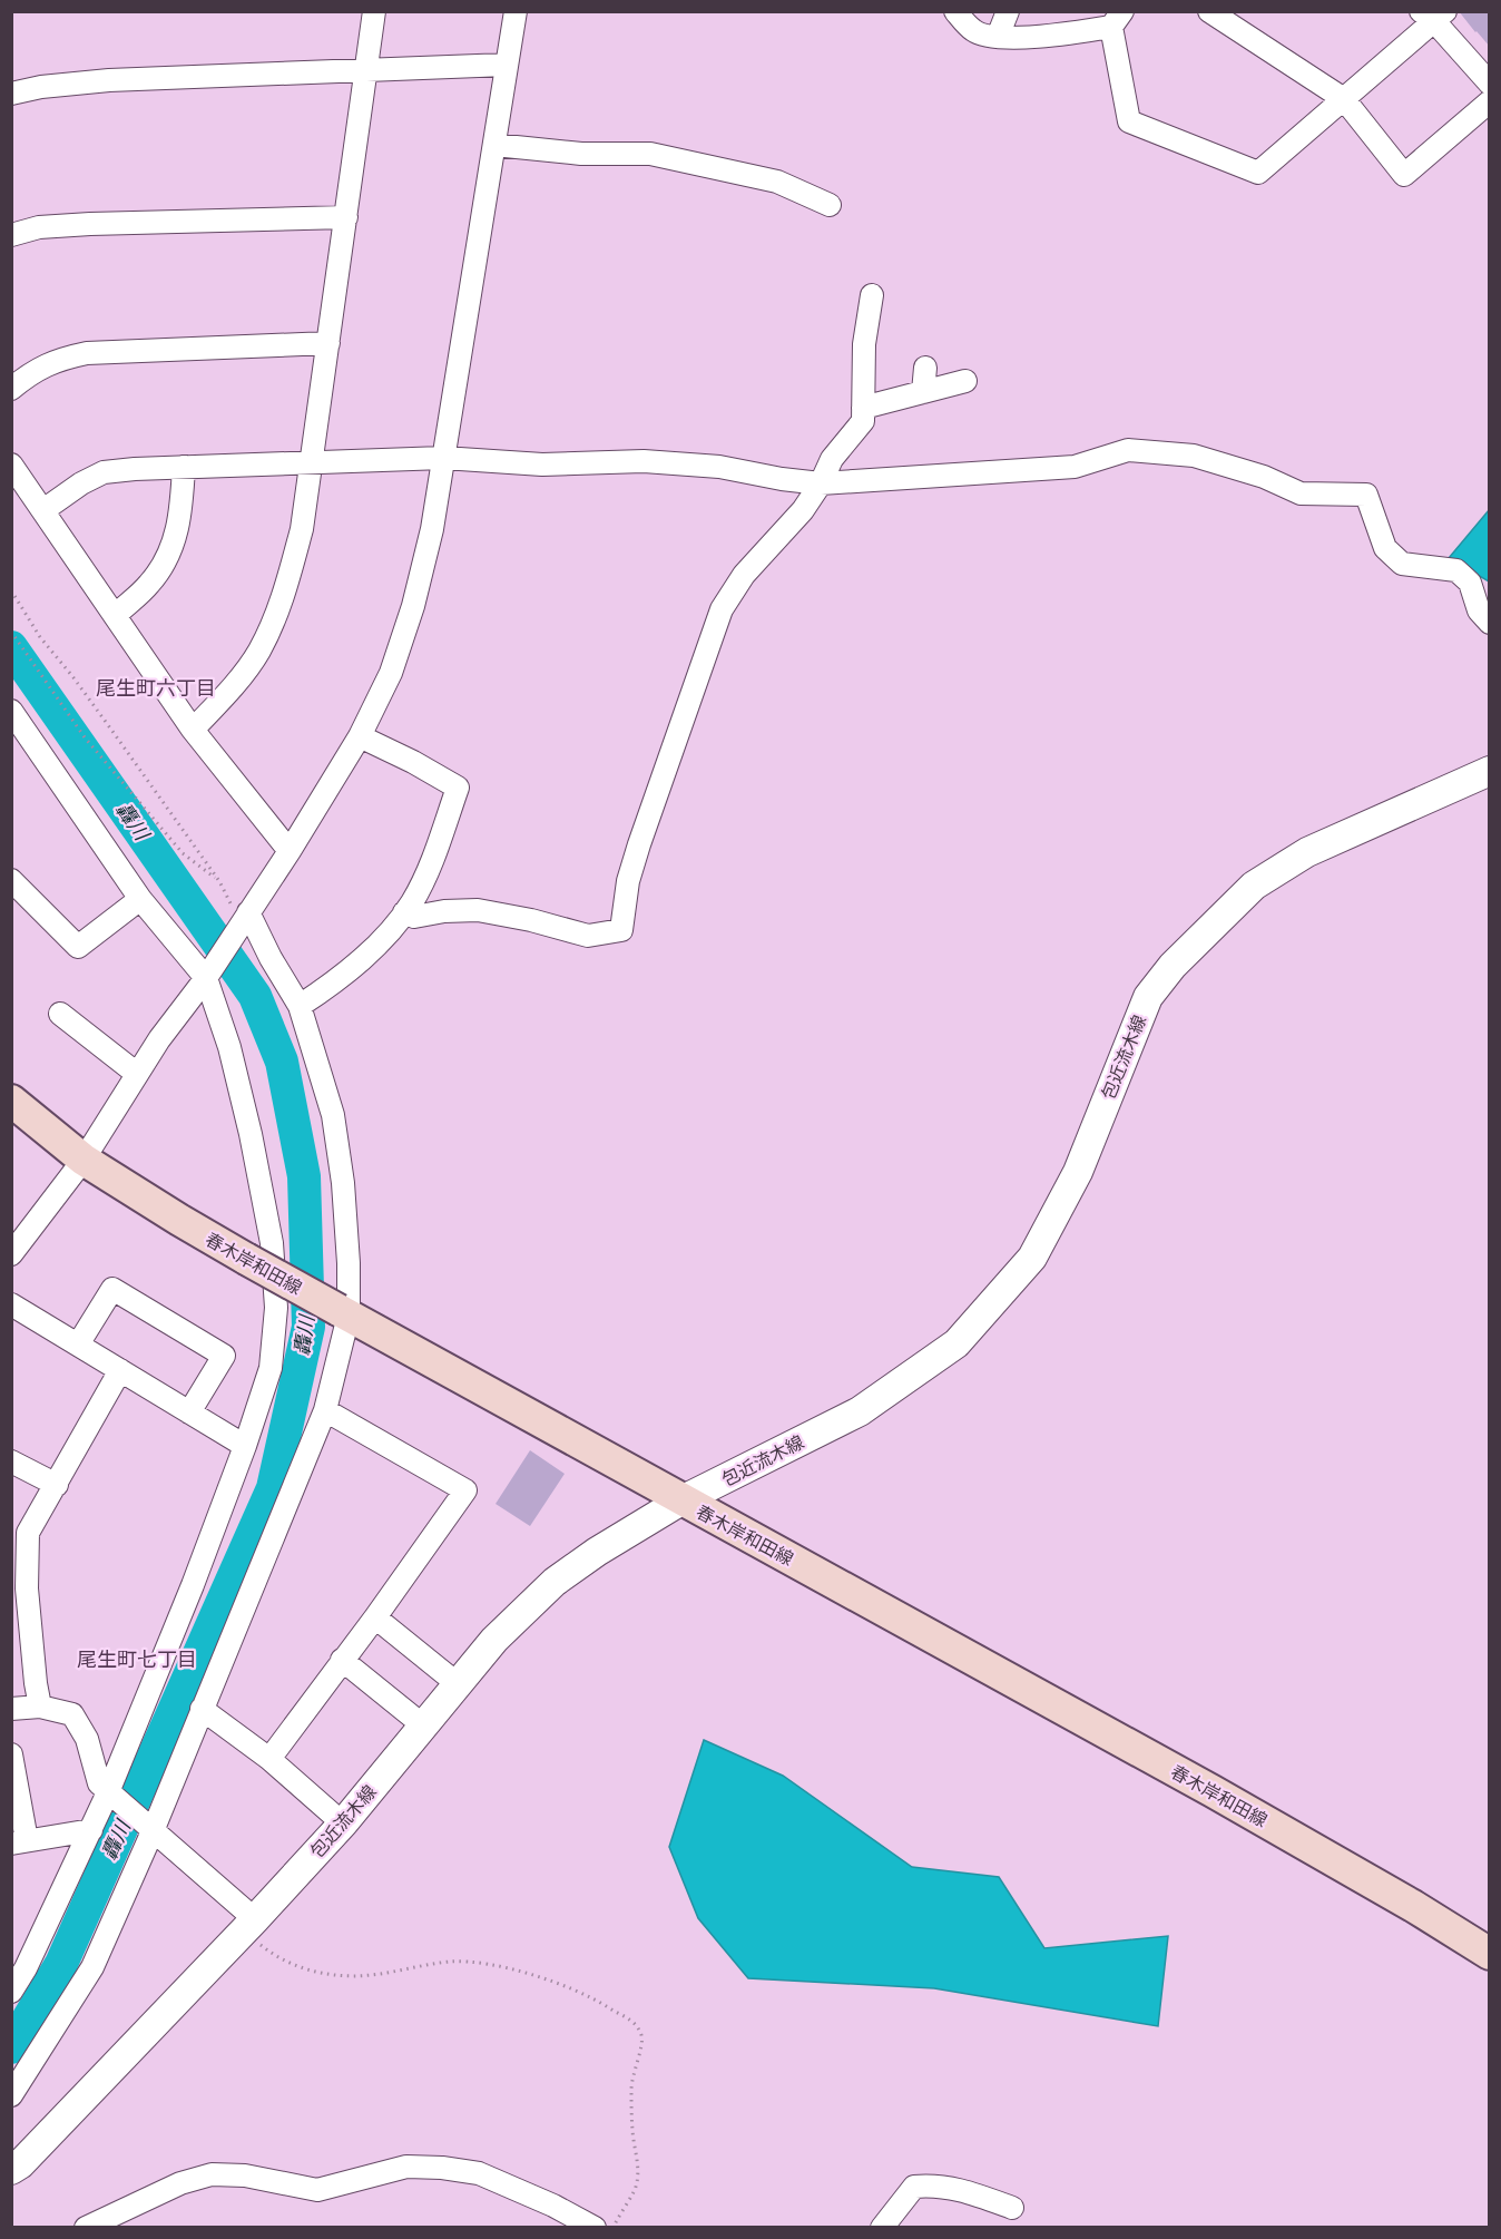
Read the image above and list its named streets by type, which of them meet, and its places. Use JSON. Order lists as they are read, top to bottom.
{
  "streets": {
    "main road": ["春木岸和田線"],
    "street": ["包近流木線"]
  },
  "crossings": [
    ["包近流木線", "春木岸和田線"]
  ],
  "districts": ["尾生町六丁目", "尾生町七丁目"],
  "water": ["轟川"]
}
